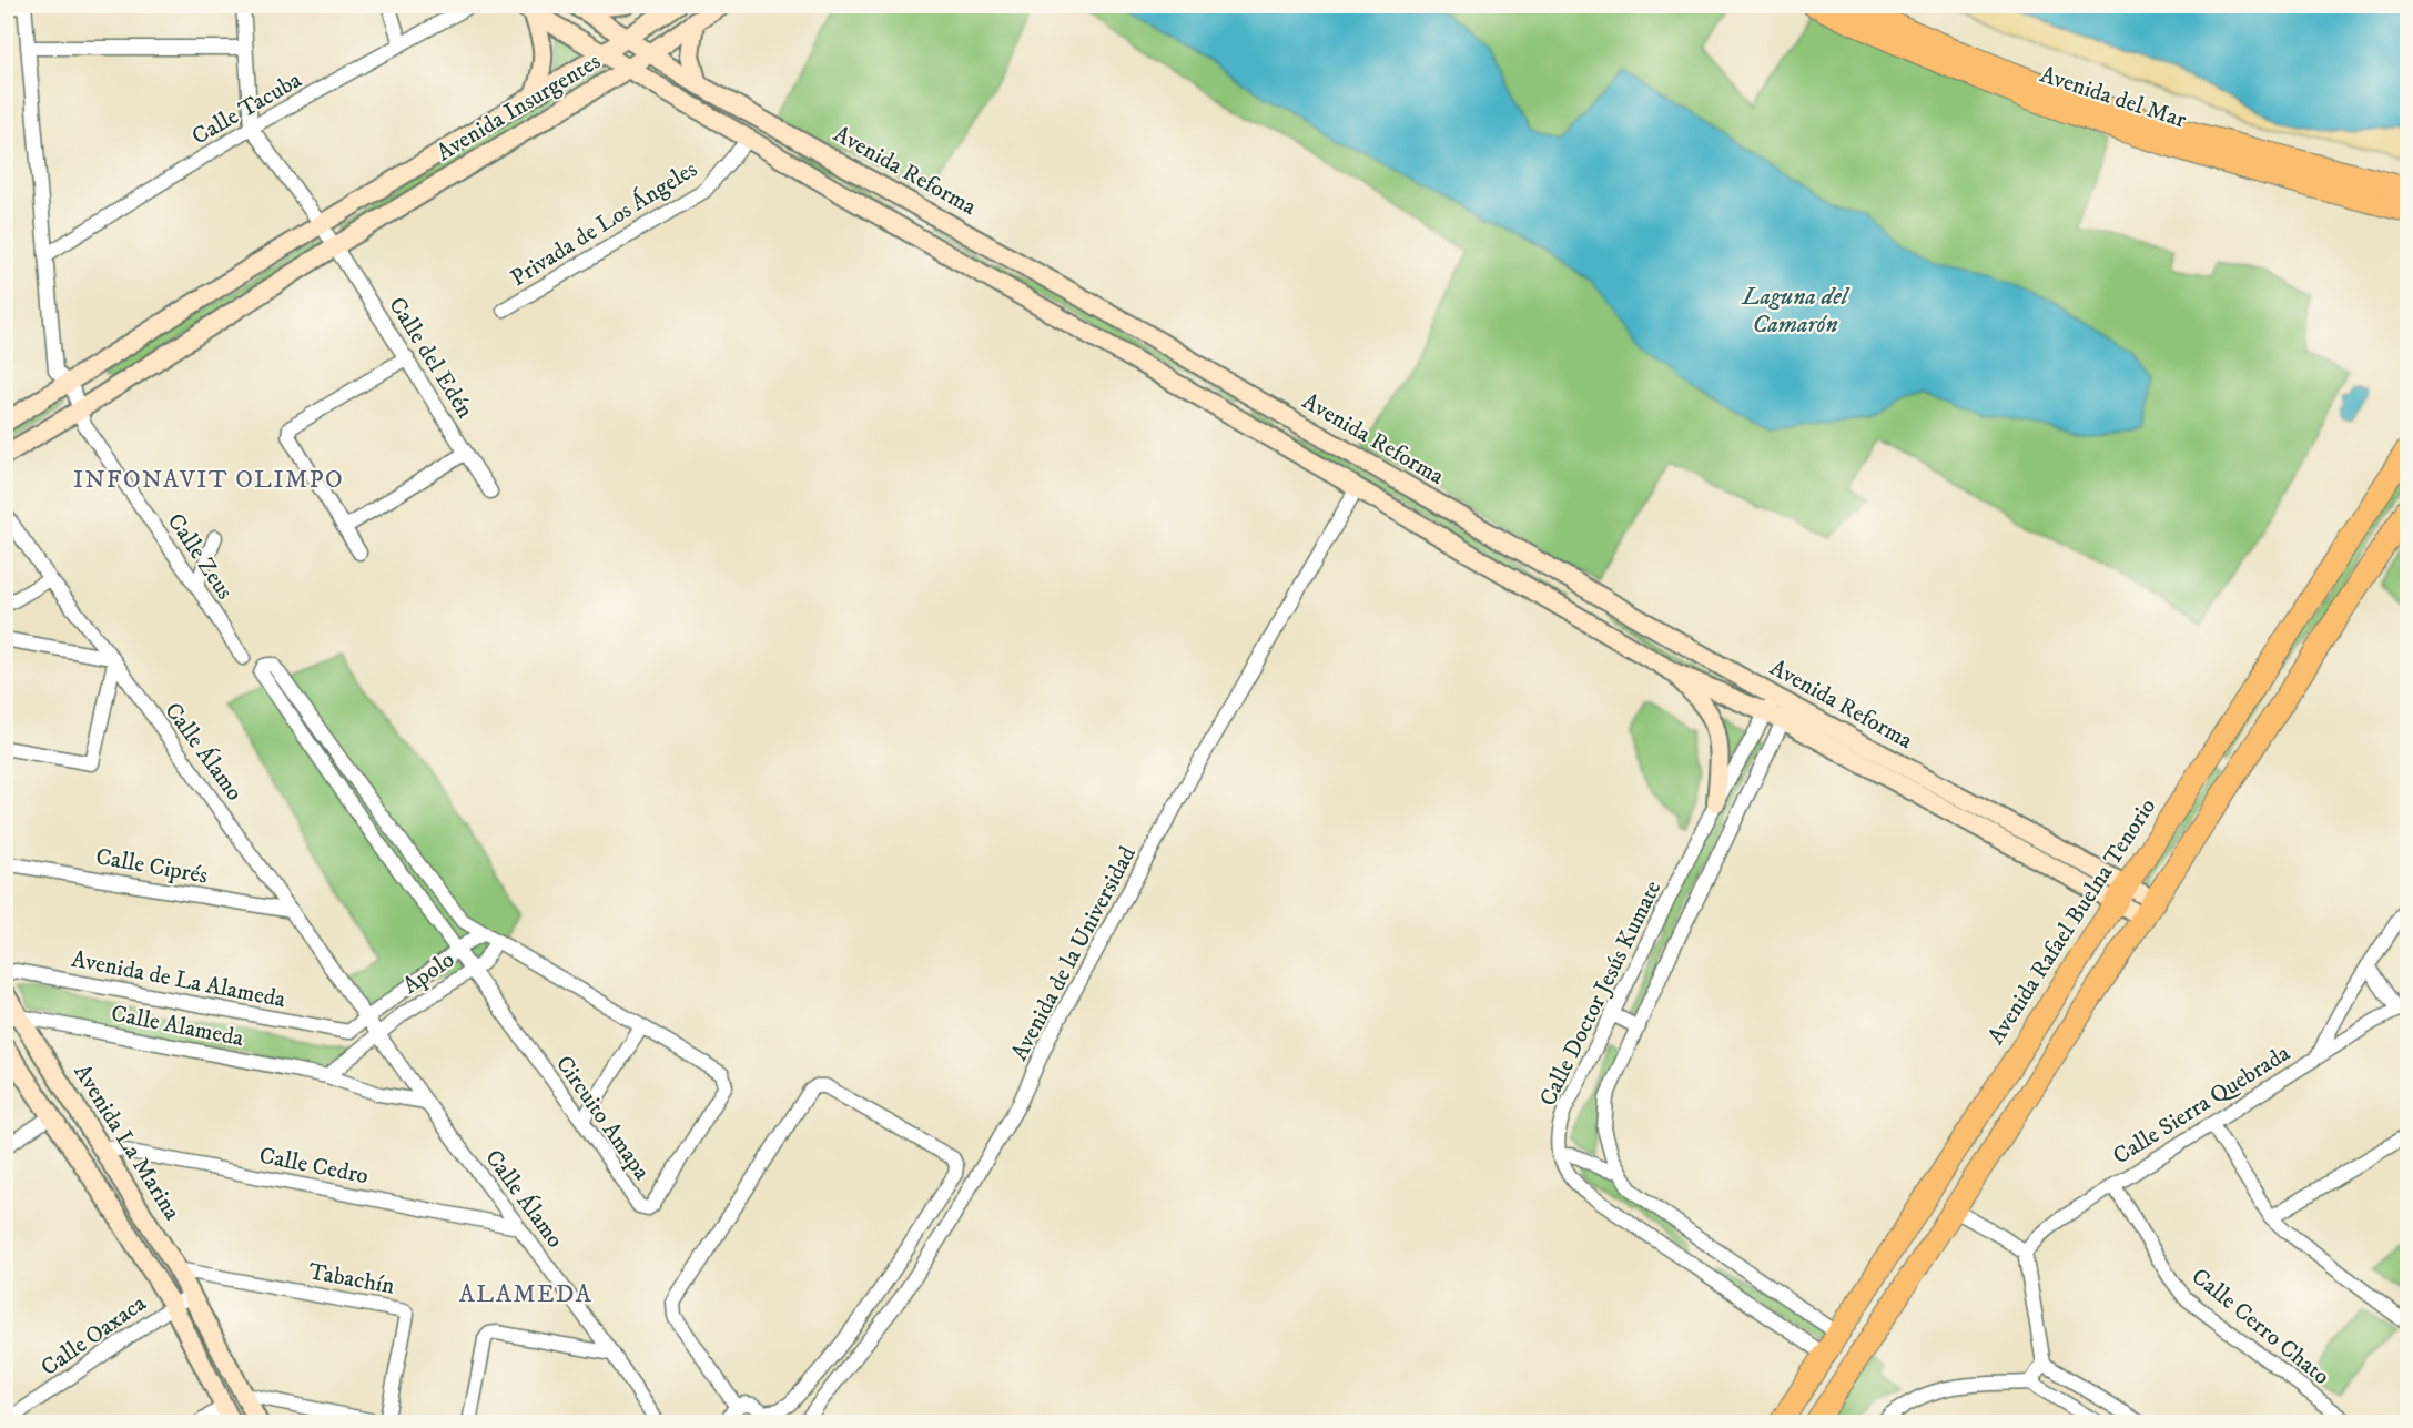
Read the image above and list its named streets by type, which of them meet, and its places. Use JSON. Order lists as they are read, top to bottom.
{
  "streets": {
    "main road": [
      "Avenida del Mar",
      "Avenida Insurgentes",
      "Avenida Reforma",
      "Avenida Rafael Buelna Tenorio",
      "Avenida La Marina"
    ],
    "street": [
      "Calle Tacuba",
      "Privada de Los Ángeles",
      "Calle del Edén",
      "Calle Zeus",
      "Calle Álamo",
      "Calle Ciprés",
      "Avenida de la Universidad",
      "Apolo",
      "Avenida de La Alameda",
      "Calle Doctor Jesús Kumate",
      "Calle Alameda",
      "Calle Sierra Quebrada",
      "Circuito Amapa",
      "Calle Cedro",
      "Tabachín",
      "Calle Cerro Chato",
      "Calle Oaxaca"
    ]
  },
  "crossings": [
    ["Avenida Insurgentes", "Avenida Reforma"],
    ["Avenida Insurgentes", "Calle del Edén"],
    ["Avenida Insurgentes", "Calle Zeus"],
    ["Calle Tacuba", "Calle Zeus"],
    ["Avenida Reforma", "Privada de Los Ángeles"],
    ["Avenida Reforma", "Avenida Rafael Buelna Tenorio"],
    ["Avenida Reforma", "Avenida de la Universidad"],
    ["Avenida Reforma", "Calle Doctor Jesús Kumate"],
    ["Calle Álamo", "Calle Ciprés"],
    ["Calle Álamo", "Apolo"],
    ["Calle Álamo", "Calle Alameda"],
    ["Calle Álamo", "Calle Cedro"],
    ["Avenida Rafael Buelna Tenorio", "Calle Doctor Jesús Kumate"],
    ["Apolo", "Avenida de La Alameda"],
    ["Apolo", "Calle Alameda"],
    ["Apolo", "Circuito Amapa"],
    ["Calle Alameda", "Avenida La Marina"],
    ["Calle Sierra Quebrada", "Calle Cerro Chato"],
    ["Avenida La Marina", "Calle Cedro"],
    ["Avenida La Marina", "Tabachín"],
    ["Avenida La Marina", "Calle Oaxaca"]
  ],
  "districts": ["INFONAVIT OLIMPO", "ALAMEDA"],
  "water": ["Laguna del Camarón"]
}
